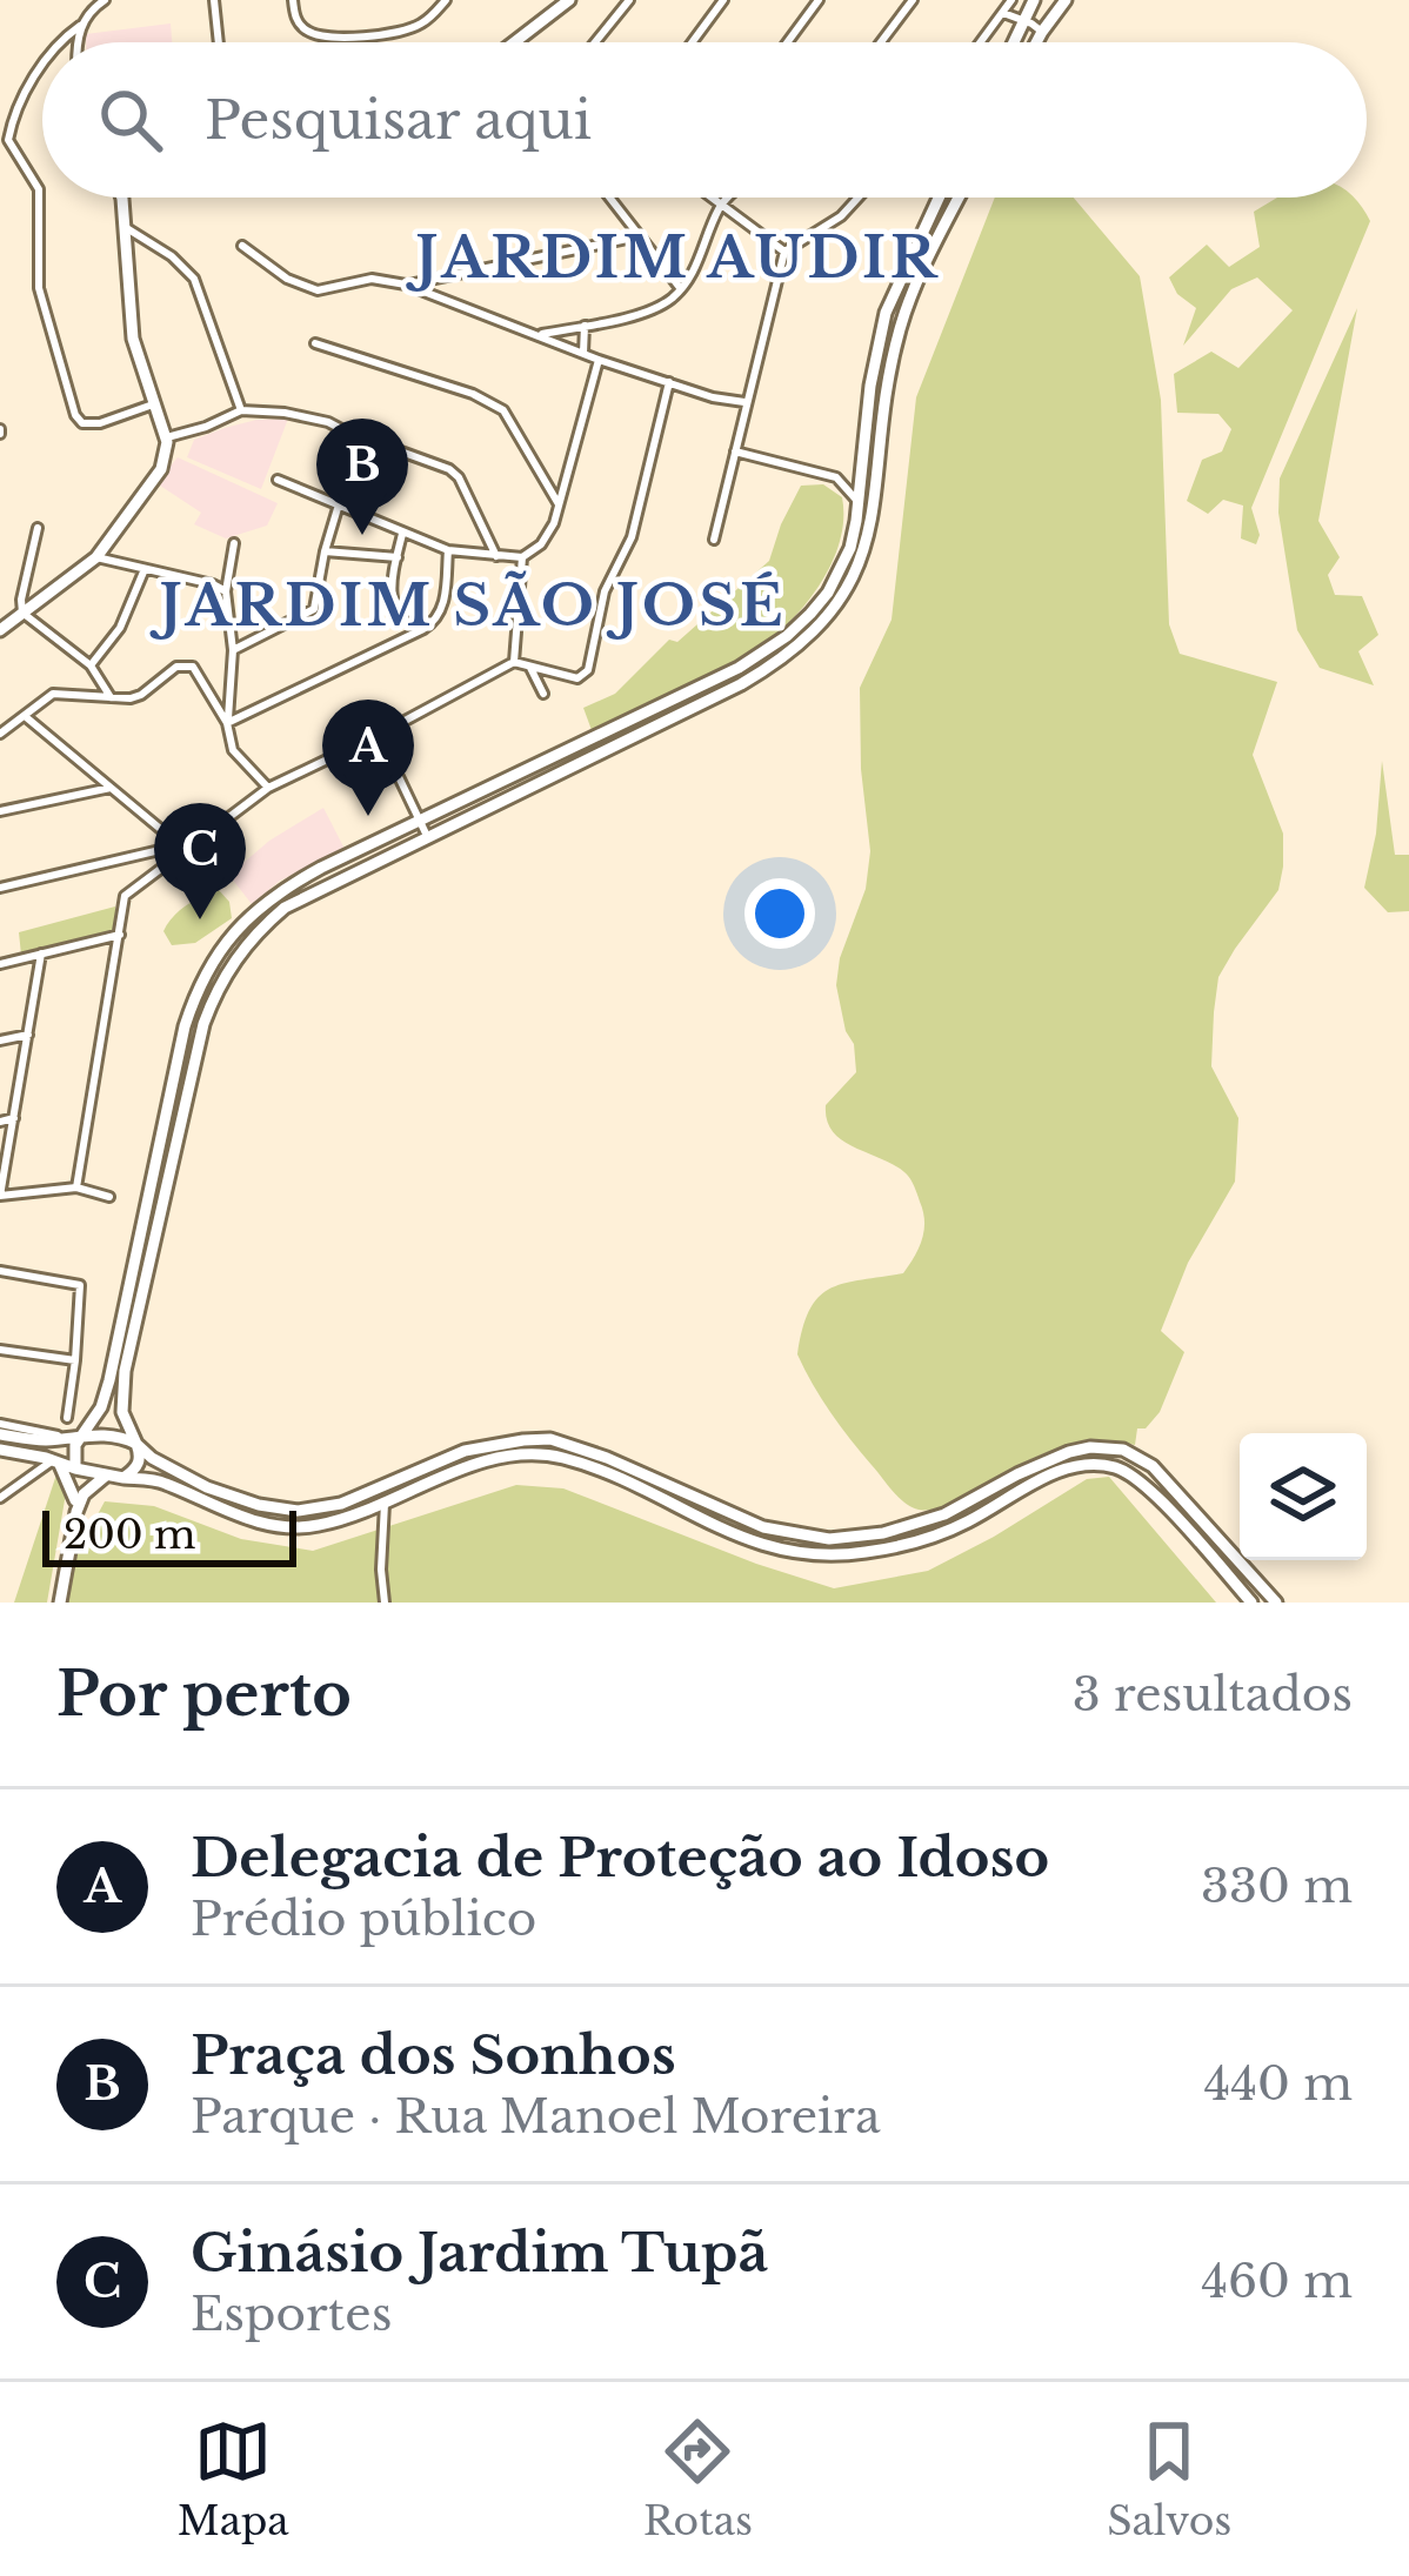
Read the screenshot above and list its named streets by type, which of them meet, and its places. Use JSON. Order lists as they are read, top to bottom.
{
  "districts": ["JARDIM AUDIR", "JARDIM SÃO JOSÉ"],
  "scale_bar": "200 m",
  "page": {
    "search": "Pesquisar aqui",
    "pins": ["B", "A", "C"],
    "scale": "200 m",
    "heading": ["Por perto", "3 resultados"],
    "list": [
      {
        "mark": "A",
        "name": "Delegacia de Proteção ao Idoso",
        "note": "Prédio público",
        "value": "330 m"
      },
      {
        "mark": "B",
        "name": "Praça dos Sonhos",
        "note": "Parque · Rua Manoel Moreira",
        "value": "440 m"
      },
      {
        "mark": "C",
        "name": "Ginásio Jardim Tupã",
        "note": "Esportes",
        "value": "460 m"
      }
    ],
    "nav": ["Mapa", "Rotas", "Salvos"]
  }
}
